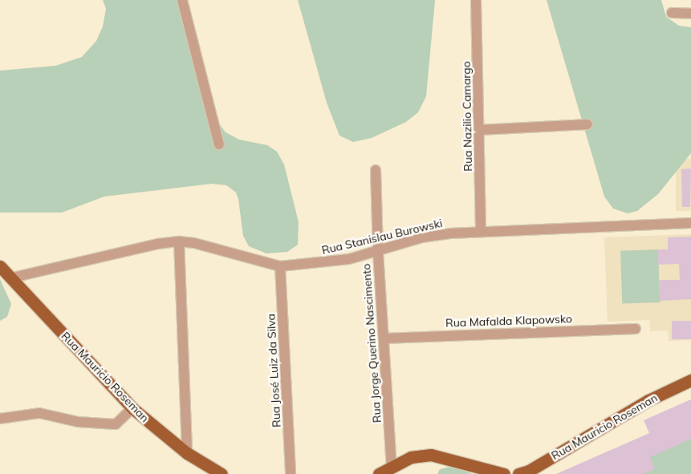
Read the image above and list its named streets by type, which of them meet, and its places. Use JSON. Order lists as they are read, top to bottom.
{
  "streets": {
    "main road": ["Rua Mauricio Roseman"],
    "street": [
      "Rua Nazilio Camargo",
      "Rua Stanislau Burowski",
      "Rua Mafalda Klapowsko",
      "Rua Jorge Querino Nascimento",
      "Rua José Luiz da Silva"
    ]
  },
  "crossings": [
    ["Rua Nazilio Camargo", "Rua Stanislau Burowski"],
    ["Rua Stanislau Burowski", "Rua Jorge Querino Nascimento"],
    ["Rua Stanislau Burowski", "Rua José Luiz da Silva"],
    ["Rua Stanislau Burowski", "Rua Mauricio Roseman"],
    ["Rua Mafalda Klapowsko", "Rua Jorge Querino Nascimento"]
  ]
}
